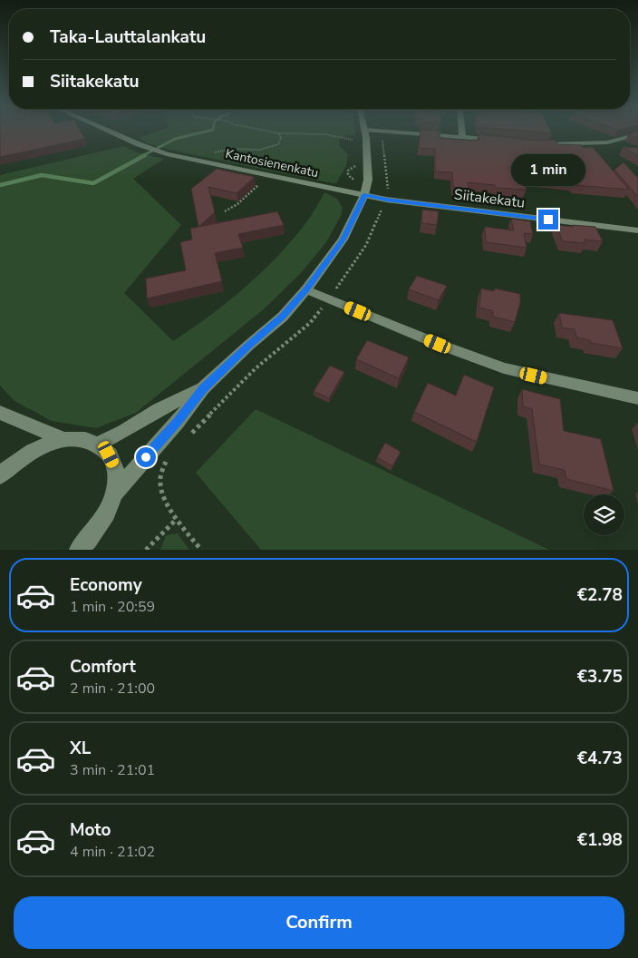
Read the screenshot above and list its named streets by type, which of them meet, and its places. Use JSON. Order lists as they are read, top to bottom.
{
  "streets": {
    "street": ["Kantosienenkatu", "Siitakekatu"]
  },
  "crossings": [
    ["Kantosienenkatu", "Siitakekatu"]
  ],
  "page": {
    "banner": ["Taka-Lauttalankatu", "Siitakekatu"],
    "bubble": "1 min",
    "list": [
      {
        "name": "Economy",
        "note": "1 min · 20:59",
        "value": "€2.78"
      },
      {
        "name": "Comfort",
        "note": "2 min · 21:00",
        "value": "€3.75"
      },
      {
        "name": "XL",
        "note": "3 min · 21:01",
        "value": "€4.73"
      },
      {
        "name": "Moto",
        "note": "4 min · 21:02",
        "value": "€1.98"
      }
    ],
    "buttons": "Confirm"
  }
}
